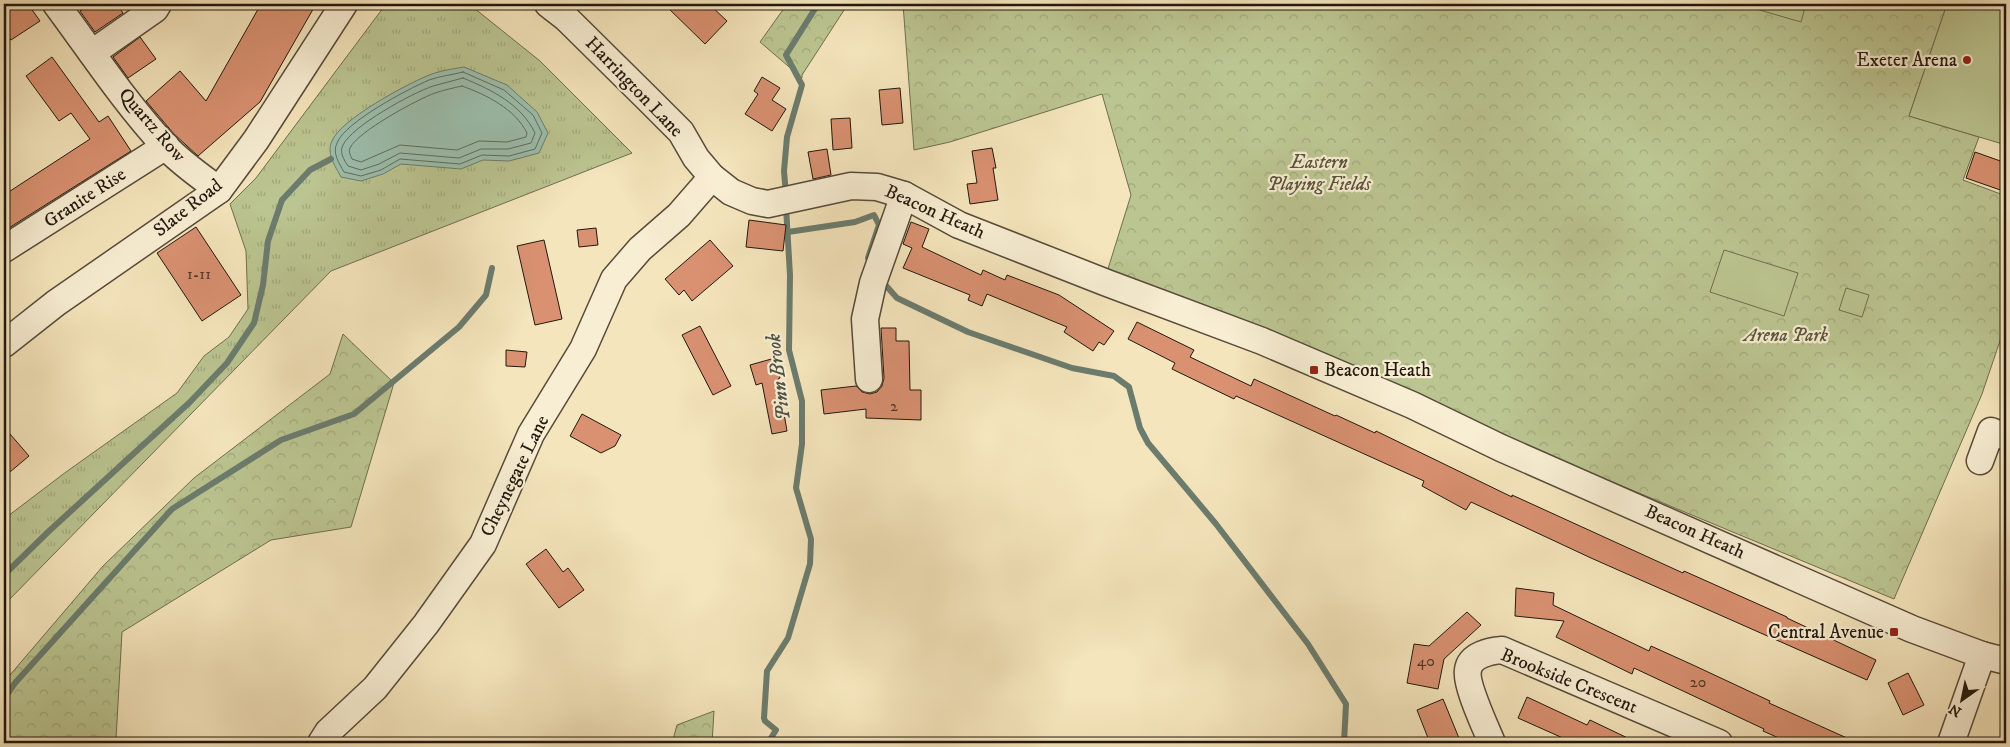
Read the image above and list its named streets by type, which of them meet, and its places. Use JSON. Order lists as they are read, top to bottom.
{
  "streets": {
    "street": [
      "Harrington Lane",
      "Quartz Row",
      "Granite Rise",
      "Slate Road",
      "Beacon Heath",
      "Cheynegate Lane",
      "Brookside Crescent"
    ]
  },
  "crossings": [
    ["Harrington Lane", "Beacon Heath"],
    ["Harrington Lane", "Cheynegate Lane"],
    ["Quartz Row", "Granite Rise"],
    ["Quartz Row", "Slate Road"],
    ["Beacon Heath", "Cheynegate Lane"]
  ],
  "water": ["Pinn Brook"],
  "parks": ["Eastern Playing Fields", "Arena Park"],
  "places": {
    "other": ["Exeter Arena"],
    "transit": ["Beacon Heath", "Central Avenue"]
  },
  "house_numbers": [
    "1-11",
    "2",
    "40",
    "20"
  ],
  "north": "bottom left"
}
